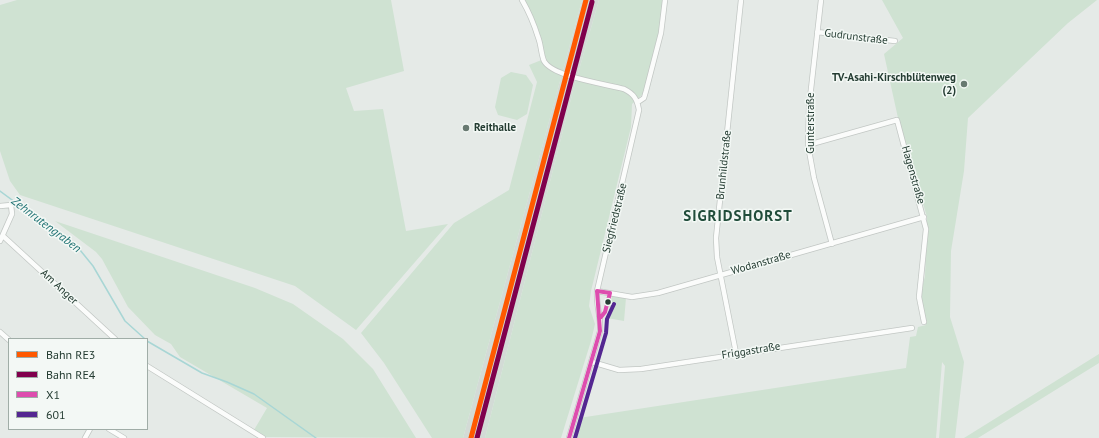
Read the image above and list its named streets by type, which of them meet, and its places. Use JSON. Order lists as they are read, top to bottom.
{
  "streets": {
    "street": [
      "Gudrunstraße",
      "Gunterstraße",
      "Brunhildstraße",
      "Hagenstraße",
      "Siegfriedstraße",
      "Wodanstraße",
      "Am Anger",
      "Friggastraße"
    ]
  },
  "crossings": [
    ["Gudrunstraße", "Gunterstraße"],
    ["Gunterstraße", "Hagenstraße"],
    ["Gunterstraße", "Wodanstraße"],
    ["Brunhildstraße", "Wodanstraße"],
    ["Brunhildstraße", "Friggastraße"],
    ["Hagenstraße", "Wodanstraße"],
    ["Siegfriedstraße", "Wodanstraße"],
    ["Siegfriedstraße", "Friggastraße"]
  ],
  "districts": ["SIGRIDSHORST"],
  "water": ["Zehnrutengraben"],
  "places": ["TV-Asahi-Kirschblütenweg (2)", "Reithalle"],
  "lines": [
    "rail line RE3",
    "rail line RE4",
    "transit line X1",
    "transit line 601"
  ],
  "legend": [
    "Bahn RE3",
    "Bahn RE4",
    "X1",
    "601"
  ]
}
